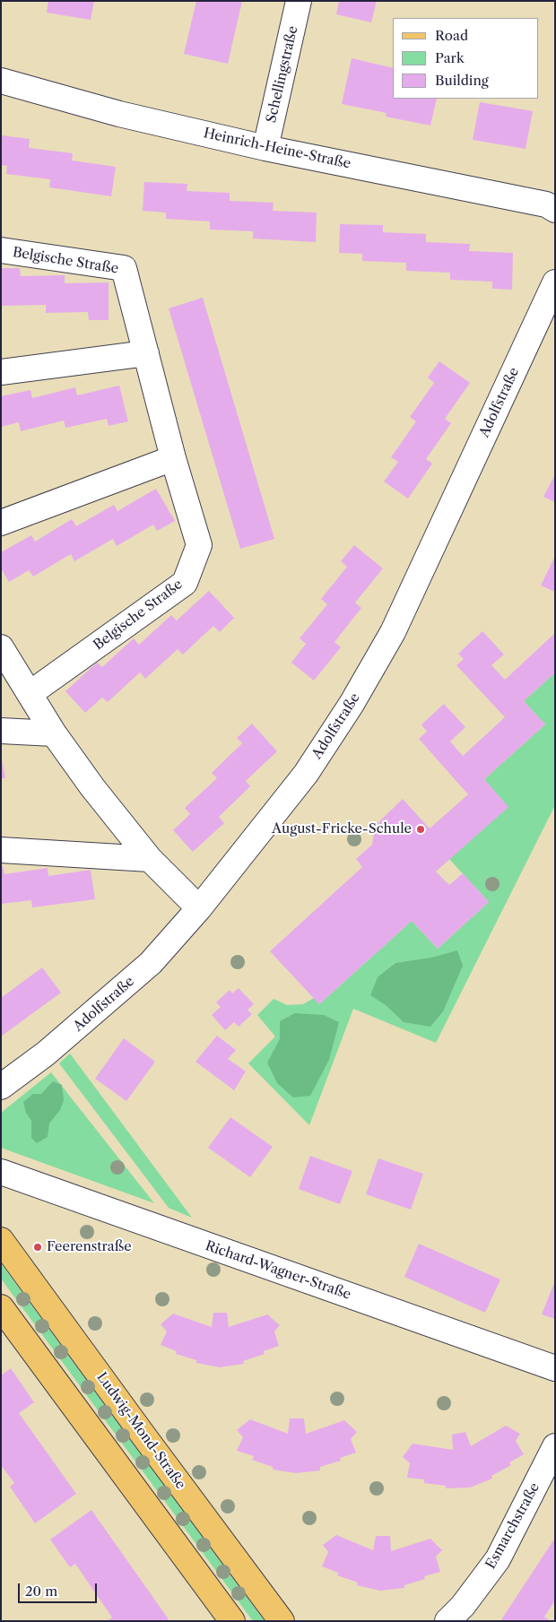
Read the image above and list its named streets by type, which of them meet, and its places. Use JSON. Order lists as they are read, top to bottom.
{
  "streets": {
    "main road": ["Ludwig-Mond-Straße"],
    "street": [
      "Schellingstraße",
      "Heinrich-Heine-Straße",
      "Belgische Straße",
      "Adolfstraße",
      "Richard-Wagner-Straße",
      "Esmarchstraße"
    ]
  },
  "crossings": [
    ["Schellingstraße", "Heinrich-Heine-Straße"]
  ],
  "places": ["August-Fricke-Schule", "Feerenstraße"],
  "legend": ["Road", "Park", "Building"],
  "scale_bar": "20 m"
}
